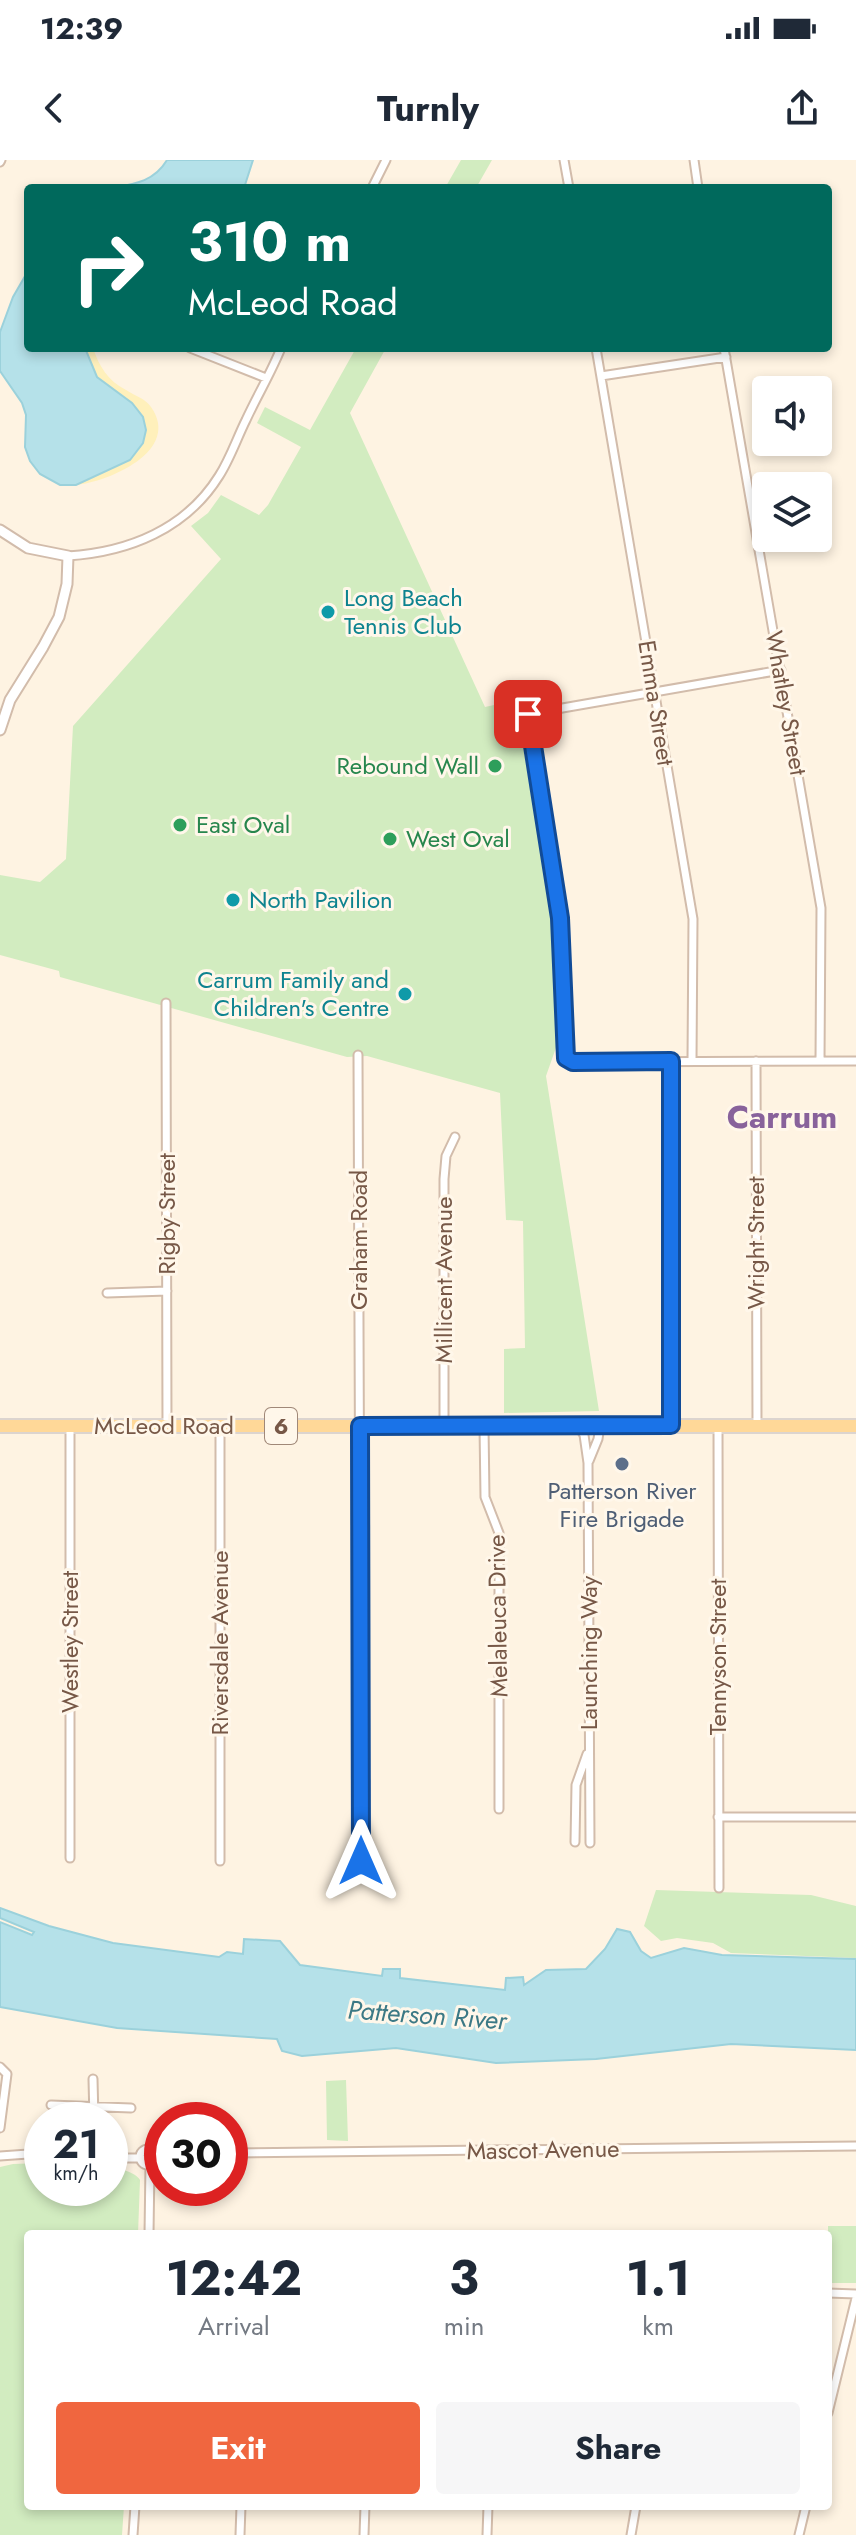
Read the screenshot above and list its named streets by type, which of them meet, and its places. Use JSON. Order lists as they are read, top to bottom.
{
  "streets": {
    "main road": ["McLeod Road", "6"],
    "street": [
      "Emma Street",
      "Whatley Street",
      "Rigby Street",
      "Graham Road",
      "Wright Street",
      "Millicent Avenue",
      "Melaleuca Drive",
      "Westley Street",
      "Riversdale Avenue",
      "Launching Way",
      "Tennyson Street",
      "Mascot Avenue"
    ]
  },
  "crossings": [
    ["Rigby Street", "McLeod Road"],
    ["Graham Road", "McLeod Road"],
    ["Wright Street", "McLeod Road"],
    ["Millicent Avenue", "McLeod Road"],
    ["McLeod Road", "Melaleuca Drive"],
    ["McLeod Road", "Westley Street"],
    ["McLeod Road", "Riversdale Avenue"],
    ["McLeod Road", "Launching Way"],
    ["McLeod Road", "Tennyson Street"]
  ],
  "districts": ["Carrum"],
  "water": ["Patterson River"],
  "places": [
    "Long Beach Tennis Club",
    "Rebound Wall",
    "East Oval",
    "West Oval",
    "North Pavilion",
    "Carrum Family and Children's Centre",
    "Patterson River Fire Brigade"
  ],
  "page": {
    "status": "12:39",
    "header": "Turnly",
    "turn": ["310 m", "McLeod Road"],
    "speed": "21 km/h",
    "limit": "30",
    "eta": [
      "12:42",
      "Arrival",
      "3",
      "min",
      "1.1",
      "km"
    ],
    "buttons": ["Exit", "Share"]
  }
}
